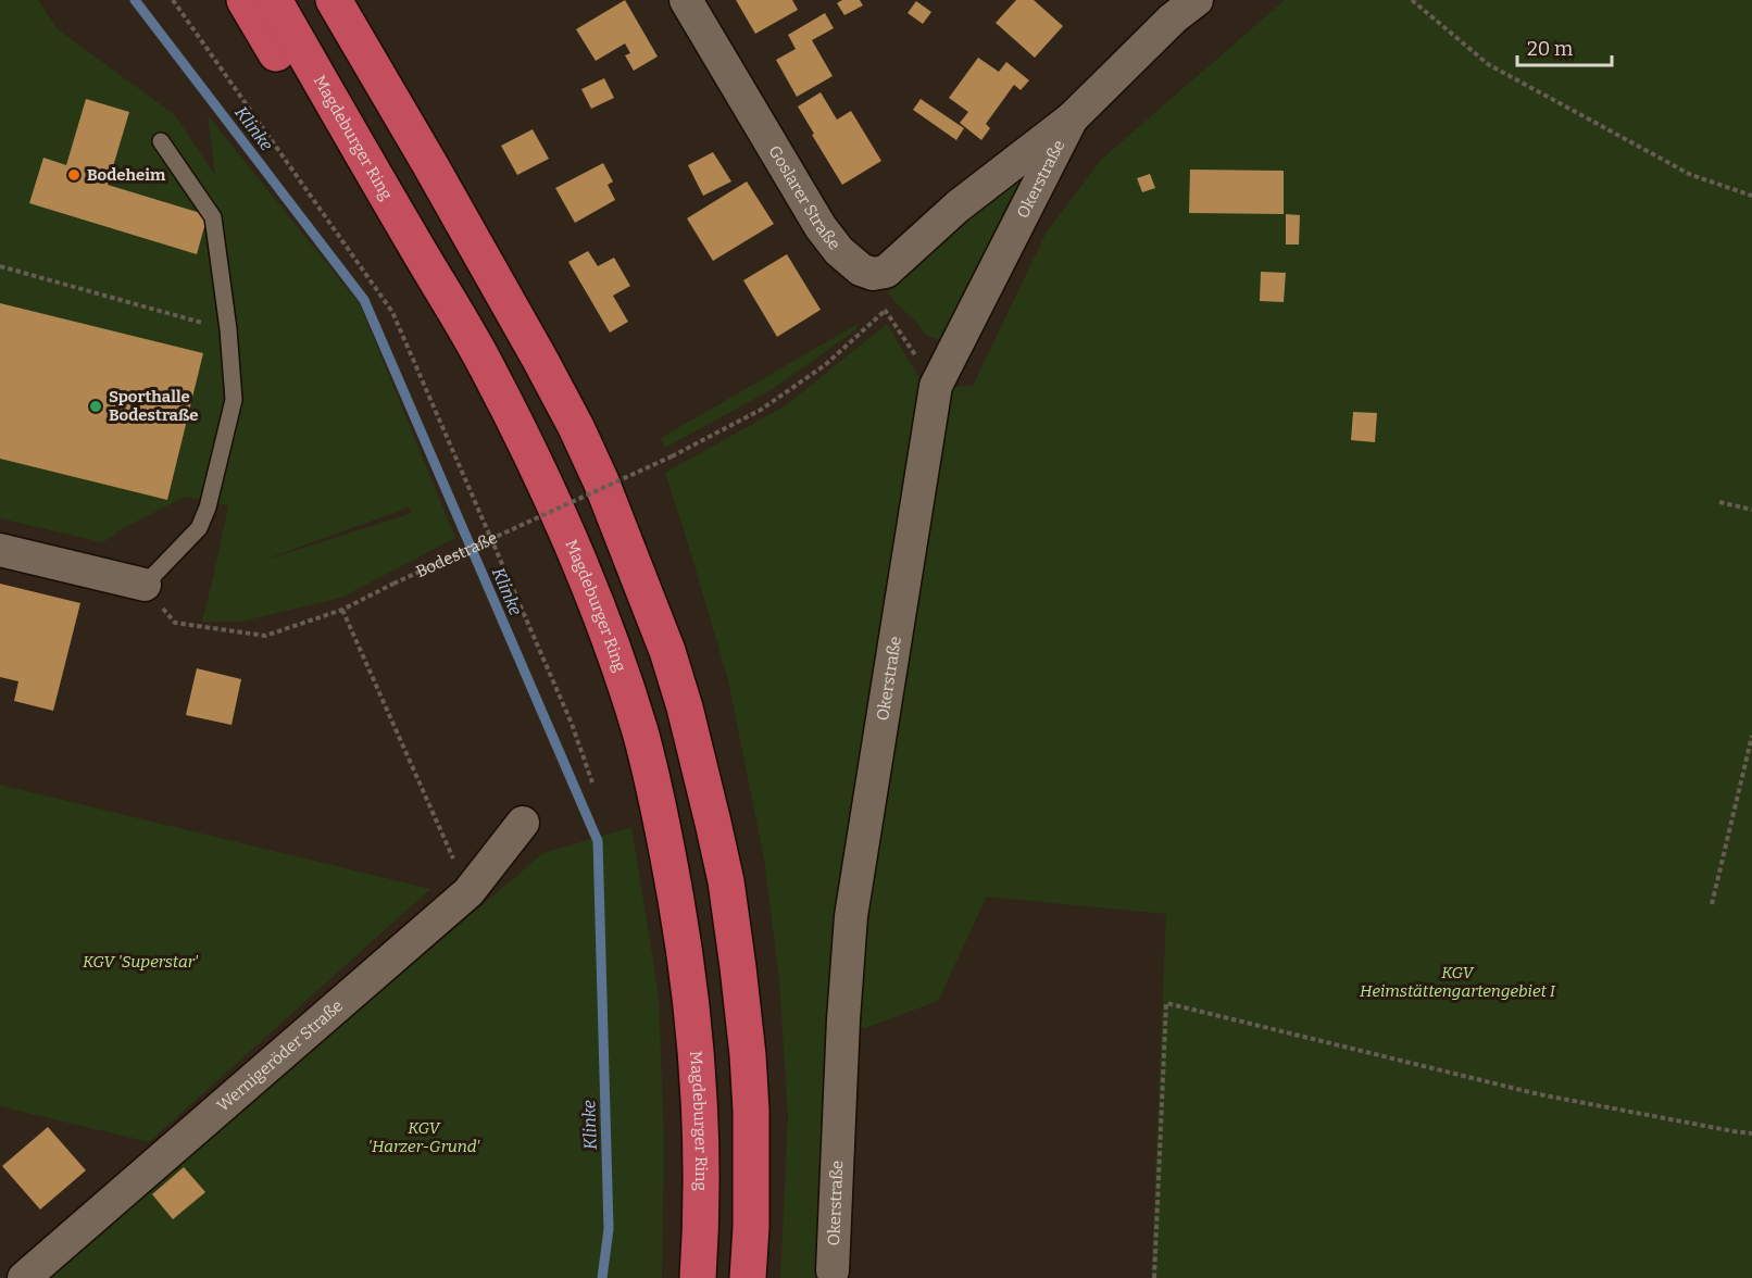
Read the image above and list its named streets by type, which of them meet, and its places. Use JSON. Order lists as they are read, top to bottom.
{
  "streets": {
    "highway": ["Magdeburger Ring"],
    "street": ["Okerstraße", "Goslarer Straße", "Wernigeröder Straße"],
    "path": ["Bodestraße"]
  },
  "crossings": [
    ["Okerstraße", "Goslarer Straße"]
  ],
  "water": ["Klinke"],
  "parks": ["KGV 'Superstar'", "KGV Heimstättengartengebiet I", "KGV 'Harzer-Grund'"],
  "places": ["Bodeheim", "Sporthalle Bodestraße"],
  "scale_bar": "20 m"
}
